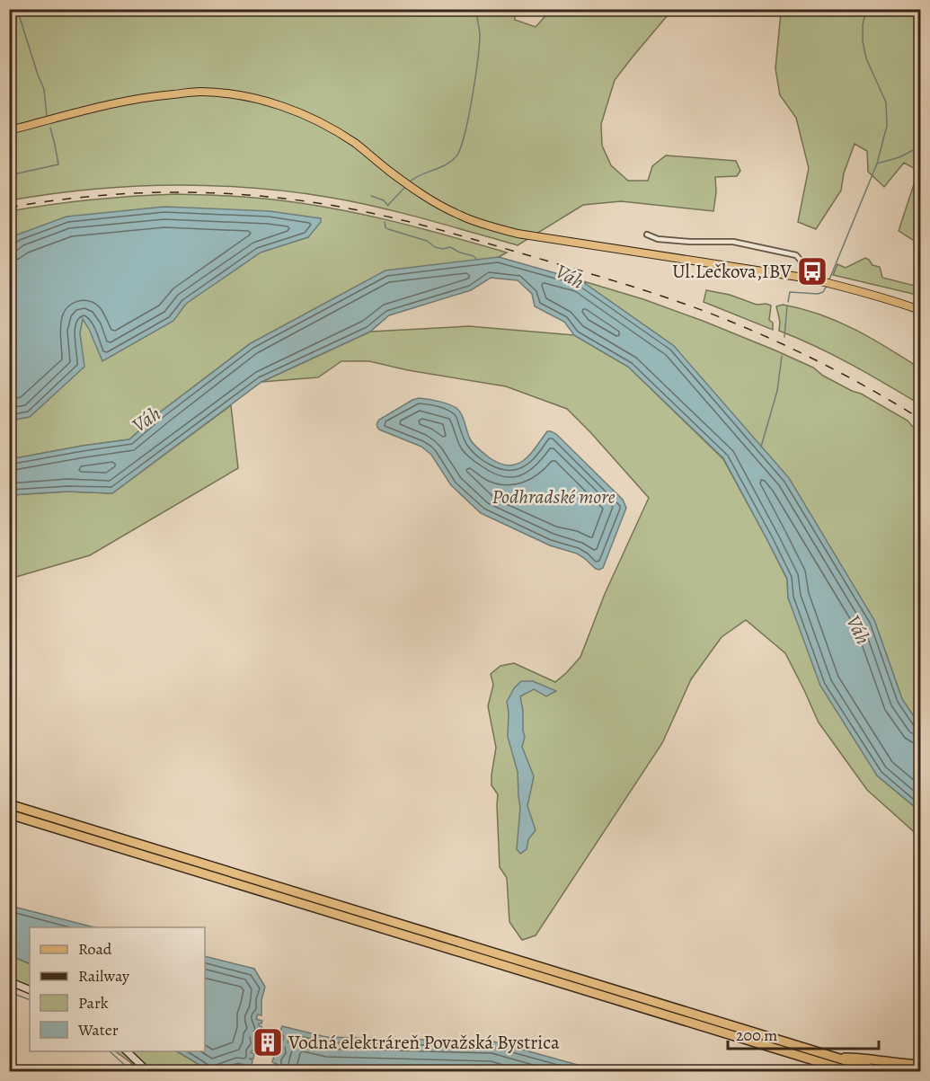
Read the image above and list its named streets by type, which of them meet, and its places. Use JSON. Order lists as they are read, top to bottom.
{
  "water": ["Váh", "Podhradské more"],
  "places": {
    "bus stop": ["Ul.Lečkova,IBV"],
    "building": ["Vodná elektráreň Považská Bystrica"]
  },
  "legend": [
    "Road",
    "Railway",
    "Park",
    "Water"
  ],
  "scale_bar": "200 m"
}
